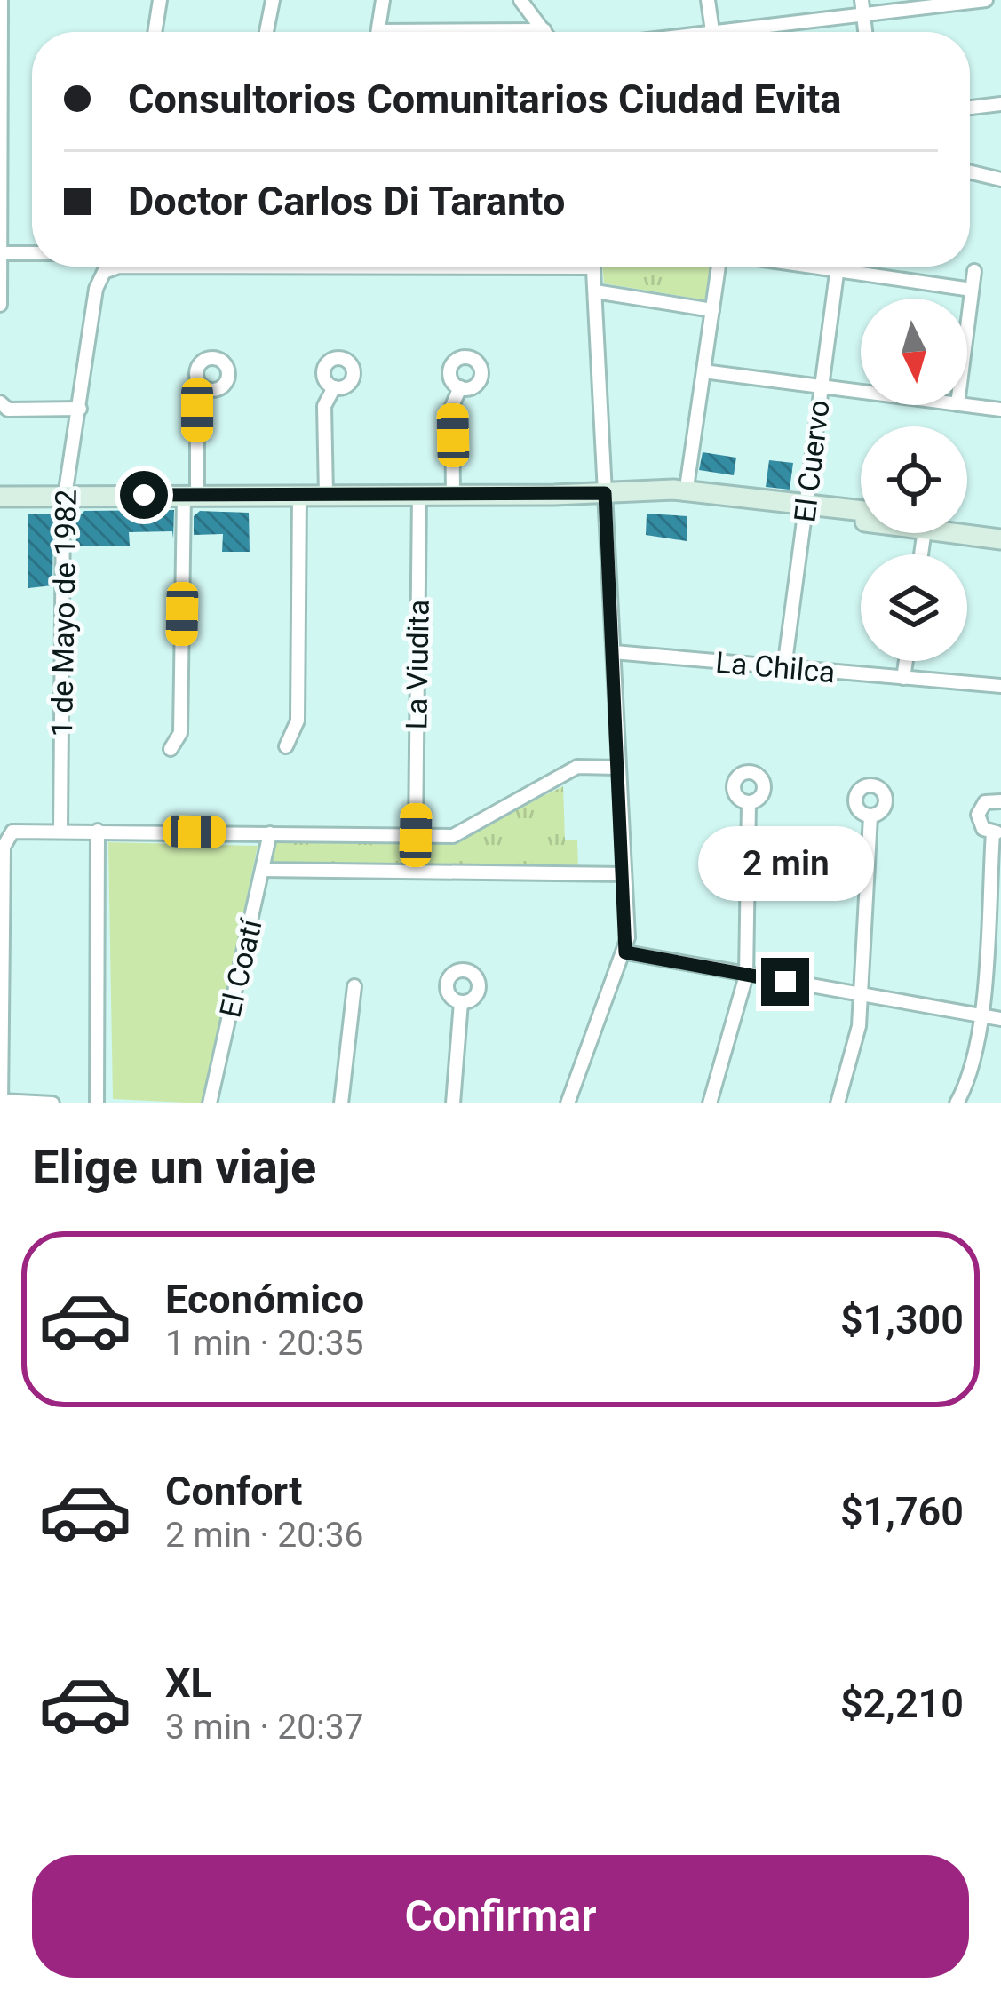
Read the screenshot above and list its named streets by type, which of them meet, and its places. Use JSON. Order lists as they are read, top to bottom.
{
  "streets": {
    "street": [
      "El Cuervo",
      "1 de Mayo de 1982",
      "La Viudita",
      "La Chilca",
      "El Coatí"
    ]
  },
  "crossings": [
    ["El Cuervo", "La Chilca"]
  ],
  "north": "bottom",
  "page": {
    "banner": ["Consultorios Comunitarios Ciudad Evita", "Doctor Carlos Di Taranto"],
    "bubble": "2 min",
    "heading": "Elige un viaje",
    "list": [
      {
        "name": "Económico",
        "note": "1 min · 20:35",
        "value": "$1,300"
      },
      {
        "name": "Confort",
        "note": "2 min · 20:36",
        "value": "$1,760"
      },
      {
        "name": "XL",
        "note": "3 min · 20:37",
        "value": "$2,210"
      }
    ],
    "buttons": "Confirmar"
  }
}
